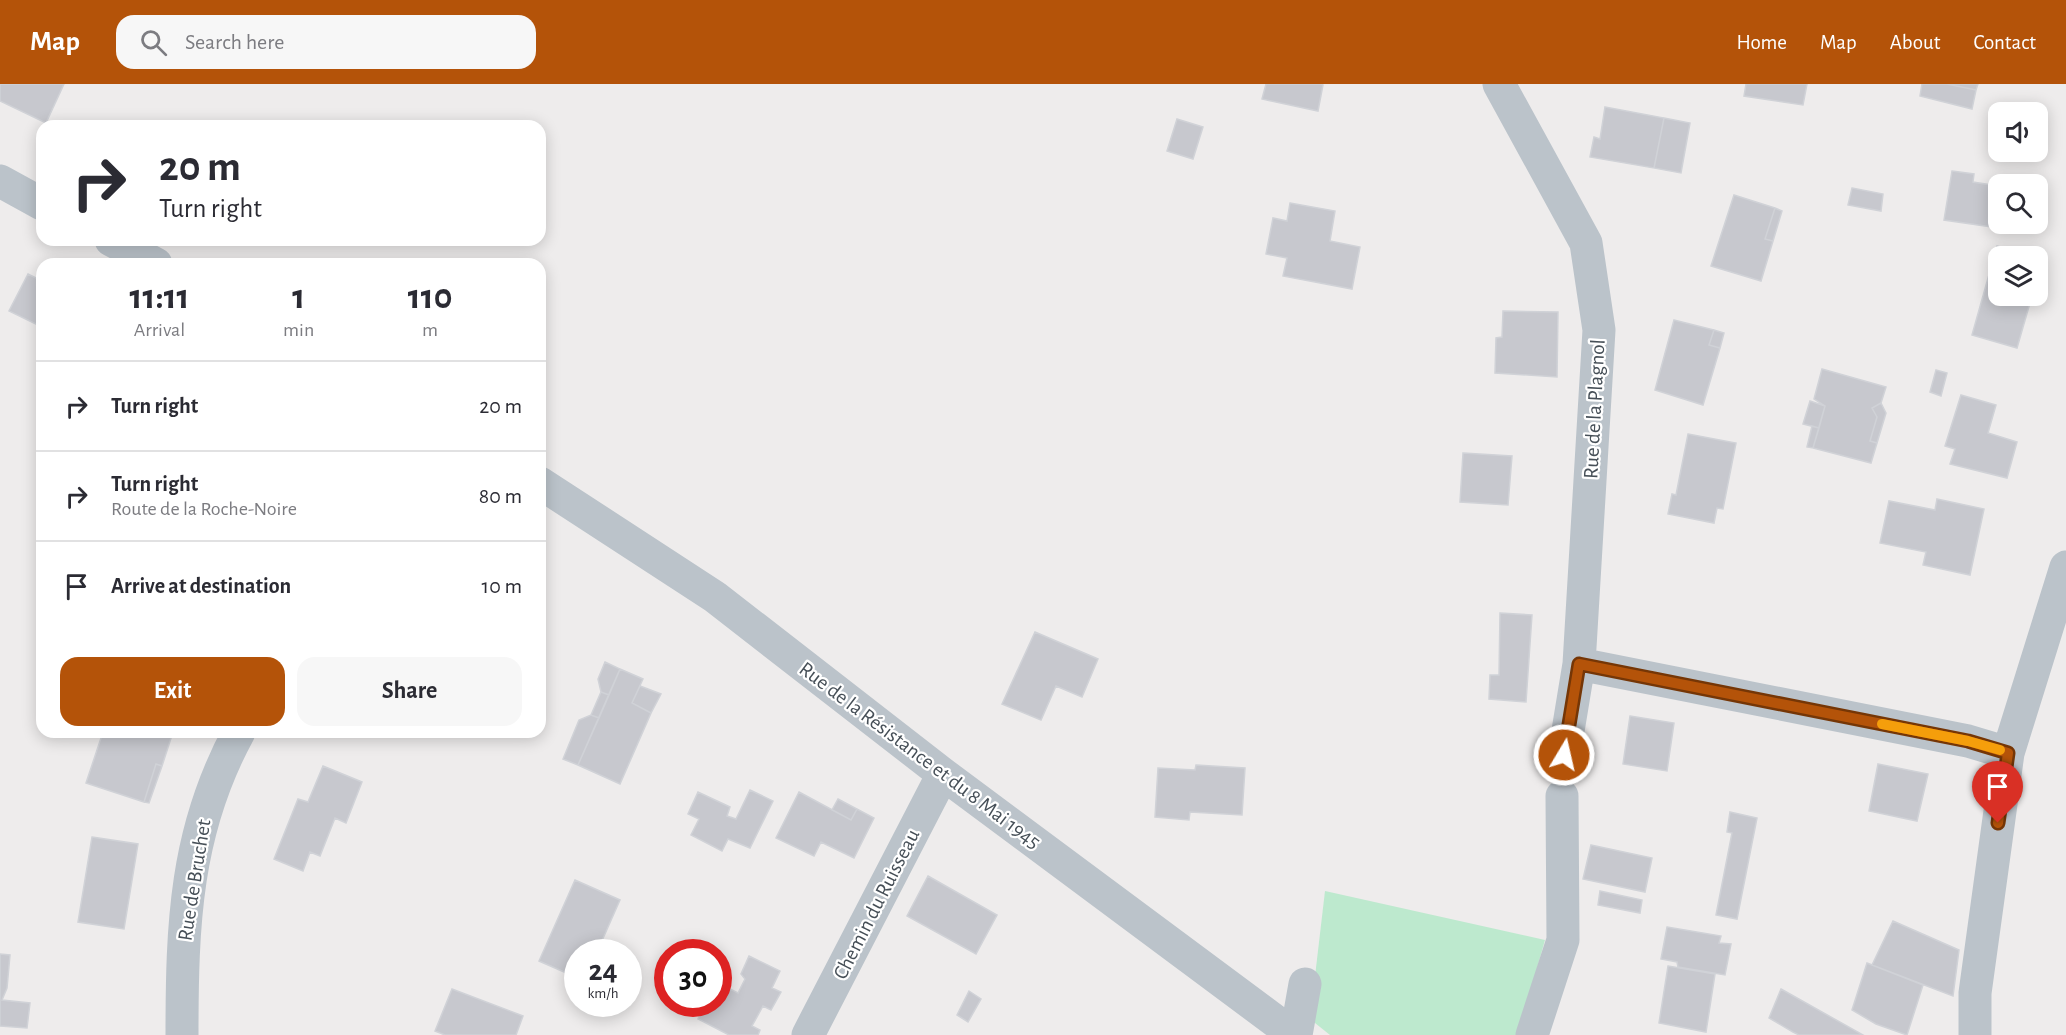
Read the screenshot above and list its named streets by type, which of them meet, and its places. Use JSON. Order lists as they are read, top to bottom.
{
  "streets": {
    "street": [
      "Rue de la Plagnol",
      "Rue de la Résistance et du 8 Mai 1945",
      "Rue de Bruchet",
      "Chemin du Ruisseau"
    ]
  },
  "crossings": [
    ["Rue de la Résistance et du 8 Mai 1945", "Chemin du Ruisseau"]
  ],
  "page": {
    "header": "Map",
    "search": "Search here",
    "nav": [
      "Home",
      "Map",
      "About",
      "Contact"
    ],
    "turn": ["20 m", "Turn right"],
    "eta": [
      "11:11",
      "Arrival",
      "1",
      "min",
      "110",
      "m"
    ],
    "list": [
      {
        "name": "Turn right",
        "value": "20 m"
      },
      {
        "name": "Turn right",
        "note": "Route de la Roche-Noire",
        "value": "80 m"
      },
      {
        "name": "Arrive at destination",
        "value": "10 m"
      }
    ],
    "buttons": ["Exit", "Share"],
    "speed": "24 km/h",
    "limit": "30"
  }
}
